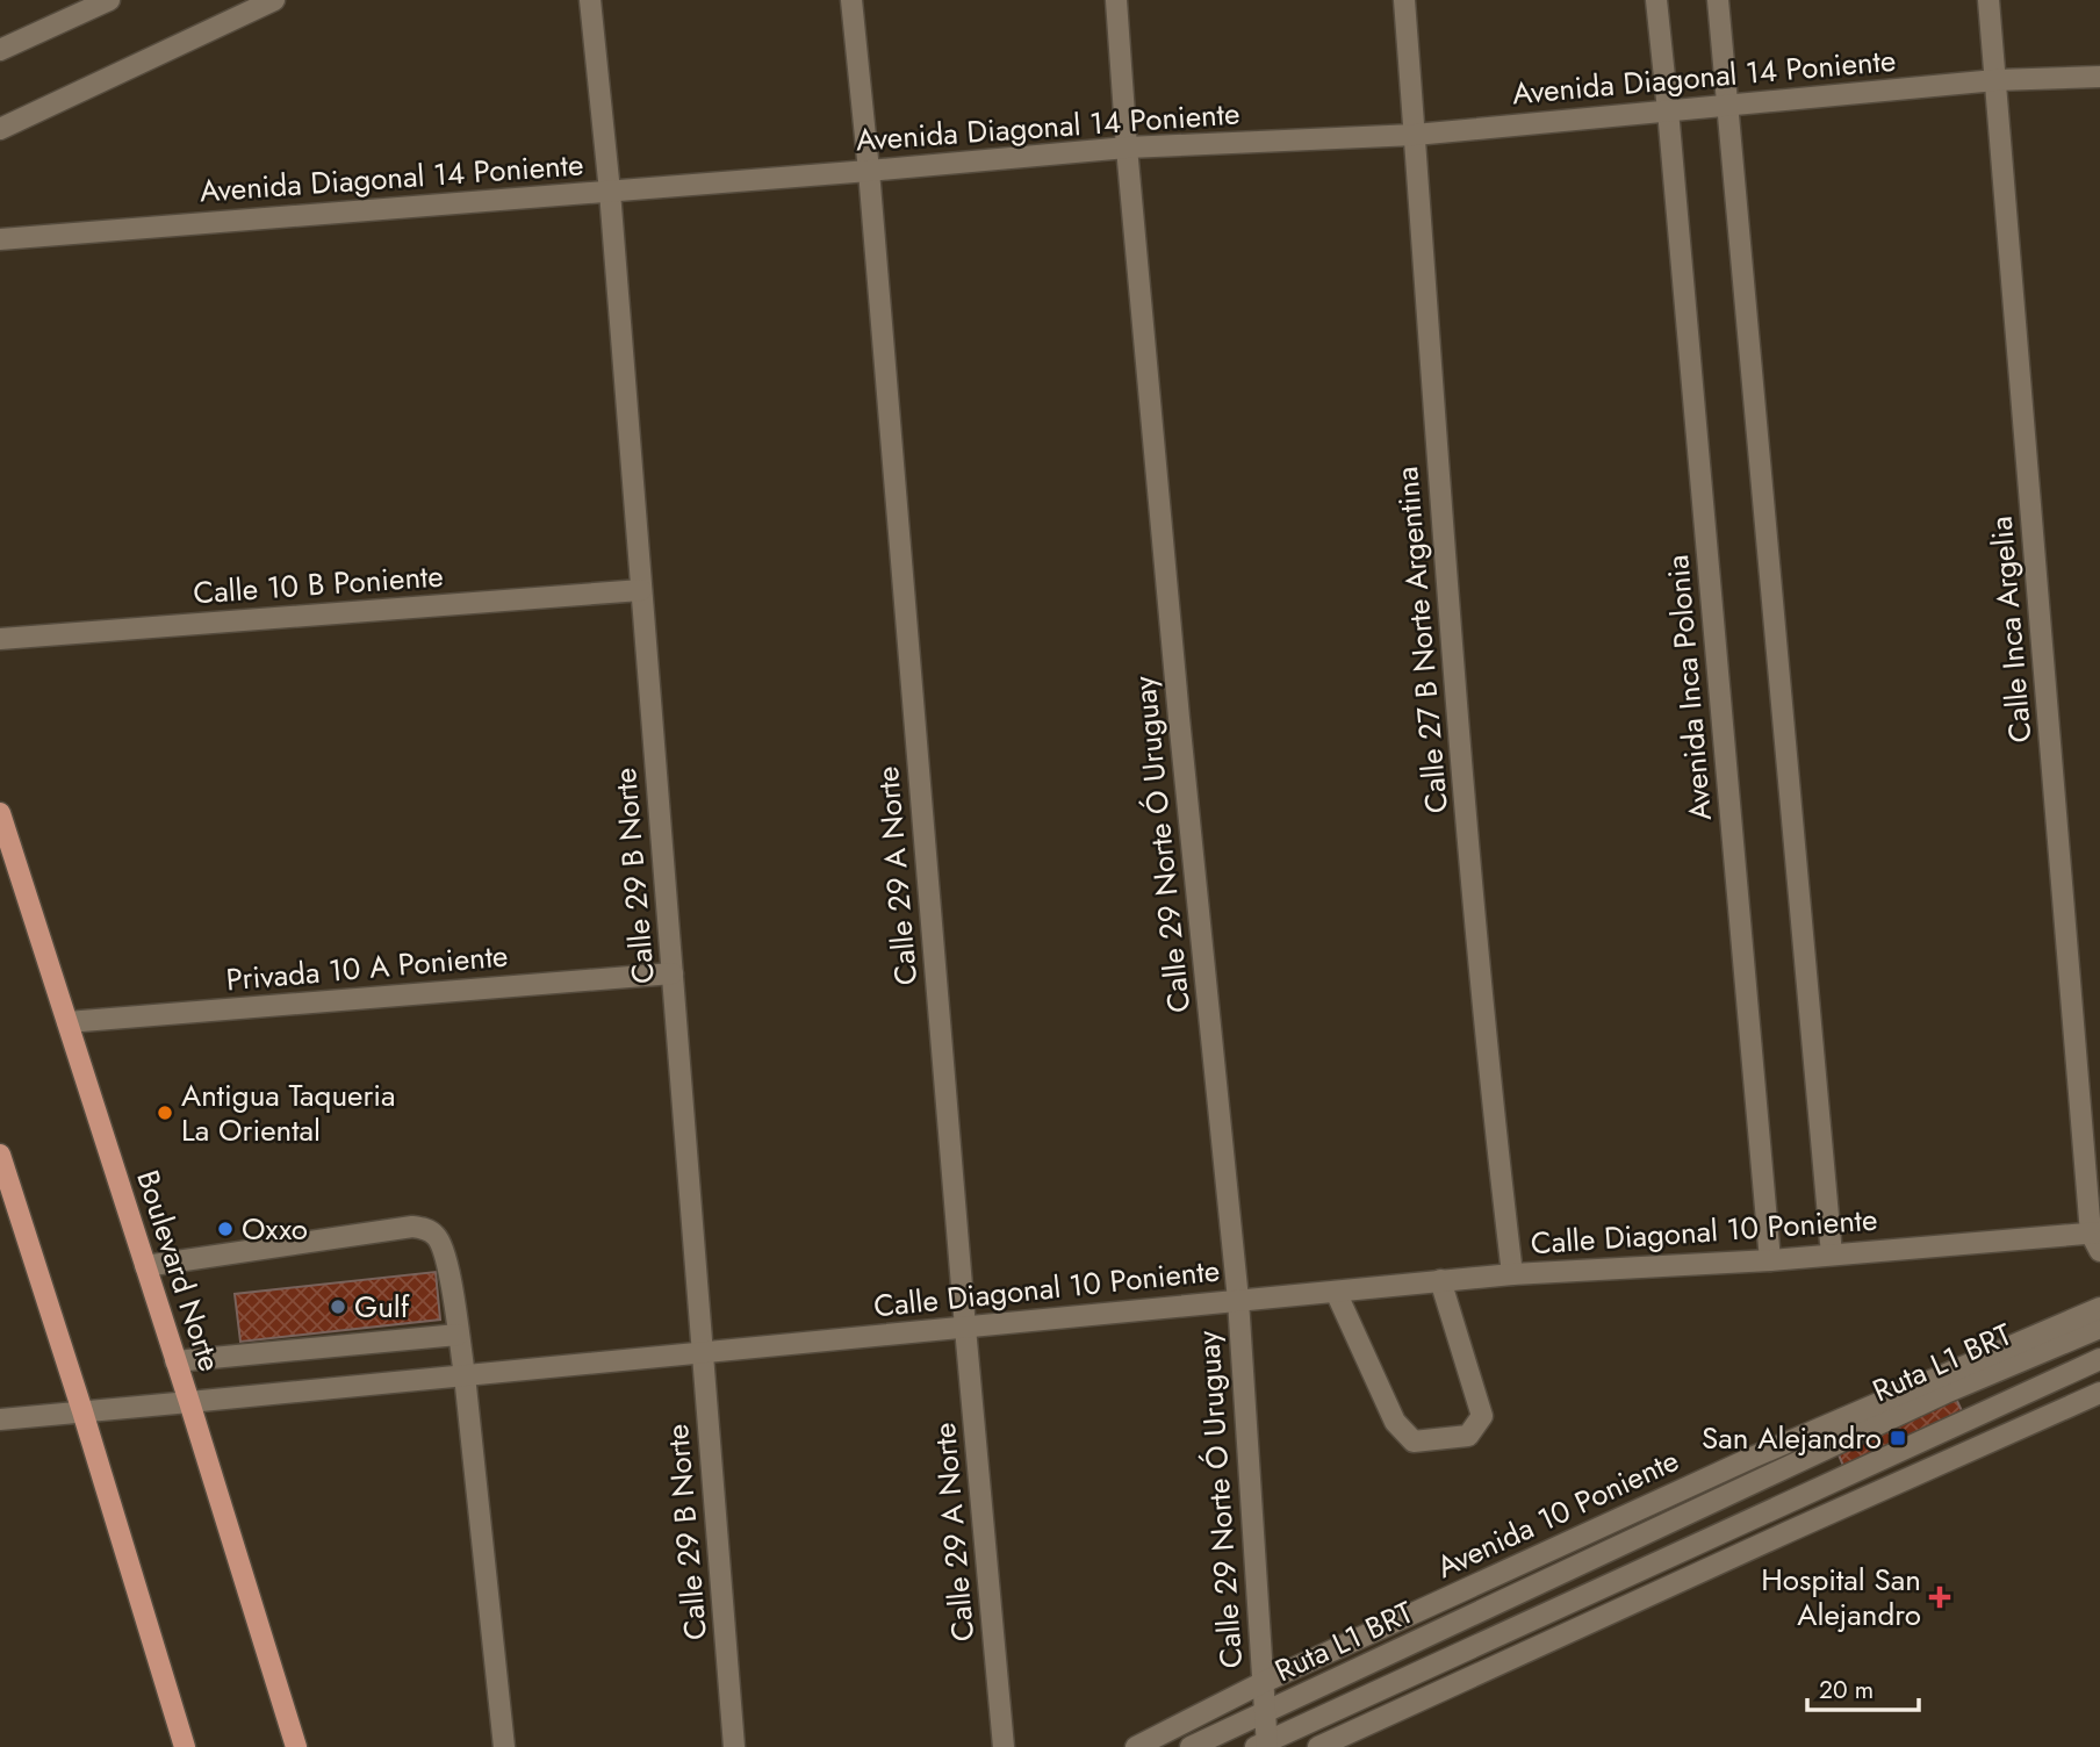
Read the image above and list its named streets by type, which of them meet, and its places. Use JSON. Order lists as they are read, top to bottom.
{
  "streets": {
    "main road": ["Boulevard Norte"],
    "street": [
      "Avenida Diagonal 14 Poniente",
      "Calle 10 B Poniente",
      "Calle Inca Argelia",
      "Calle 27 B Norte Argentina",
      "Avenida Inca Polonia",
      "Calle 29 Norte Ó Uruguay",
      "Calle 29 B Norte",
      "Calle 29 A Norte",
      "Privada 10 A Poniente",
      "Calle Diagonal 10 Poniente",
      "Ruta L1 BRT",
      "Avenida 10 Poniente"
    ]
  },
  "crossings": [
    ["Avenida Diagonal 14 Poniente", "Calle Inca Argelia"],
    ["Avenida Diagonal 14 Poniente", "Calle 27 B Norte Argentina"],
    ["Avenida Diagonal 14 Poniente", "Avenida Inca Polonia"],
    ["Avenida Diagonal 14 Poniente", "Calle 29 Norte Ó Uruguay"],
    ["Avenida Diagonal 14 Poniente", "Calle 29 B Norte"],
    ["Avenida Diagonal 14 Poniente", "Calle 29 A Norte"],
    ["Calle 10 B Poniente", "Calle 29 B Norte"],
    ["Calle Inca Argelia", "Calle Diagonal 10 Poniente"],
    ["Calle 27 B Norte Argentina", "Calle Diagonal 10 Poniente"],
    ["Avenida Inca Polonia", "Calle Diagonal 10 Poniente"],
    ["Calle 29 Norte Ó Uruguay", "Calle Diagonal 10 Poniente"],
    ["Calle 29 Norte Ó Uruguay", "Avenida 10 Poniente"],
    ["Calle 29 B Norte", "Privada 10 A Poniente"],
    ["Calle 29 B Norte", "Calle Diagonal 10 Poniente"],
    ["Calle 29 A Norte", "Calle Diagonal 10 Poniente"],
    ["Privada 10 A Poniente", "Boulevard Norte"],
    ["Calle Diagonal 10 Poniente", "Boulevard Norte"]
  ],
  "places": {
    "other": ["Antigua Taqueria La Oriental", "Oxxo", "Gulf"],
    "transit": ["San Alejandro"],
    "health": ["Hospital San Alejandro"]
  },
  "scale_bar": "20 m"
}
